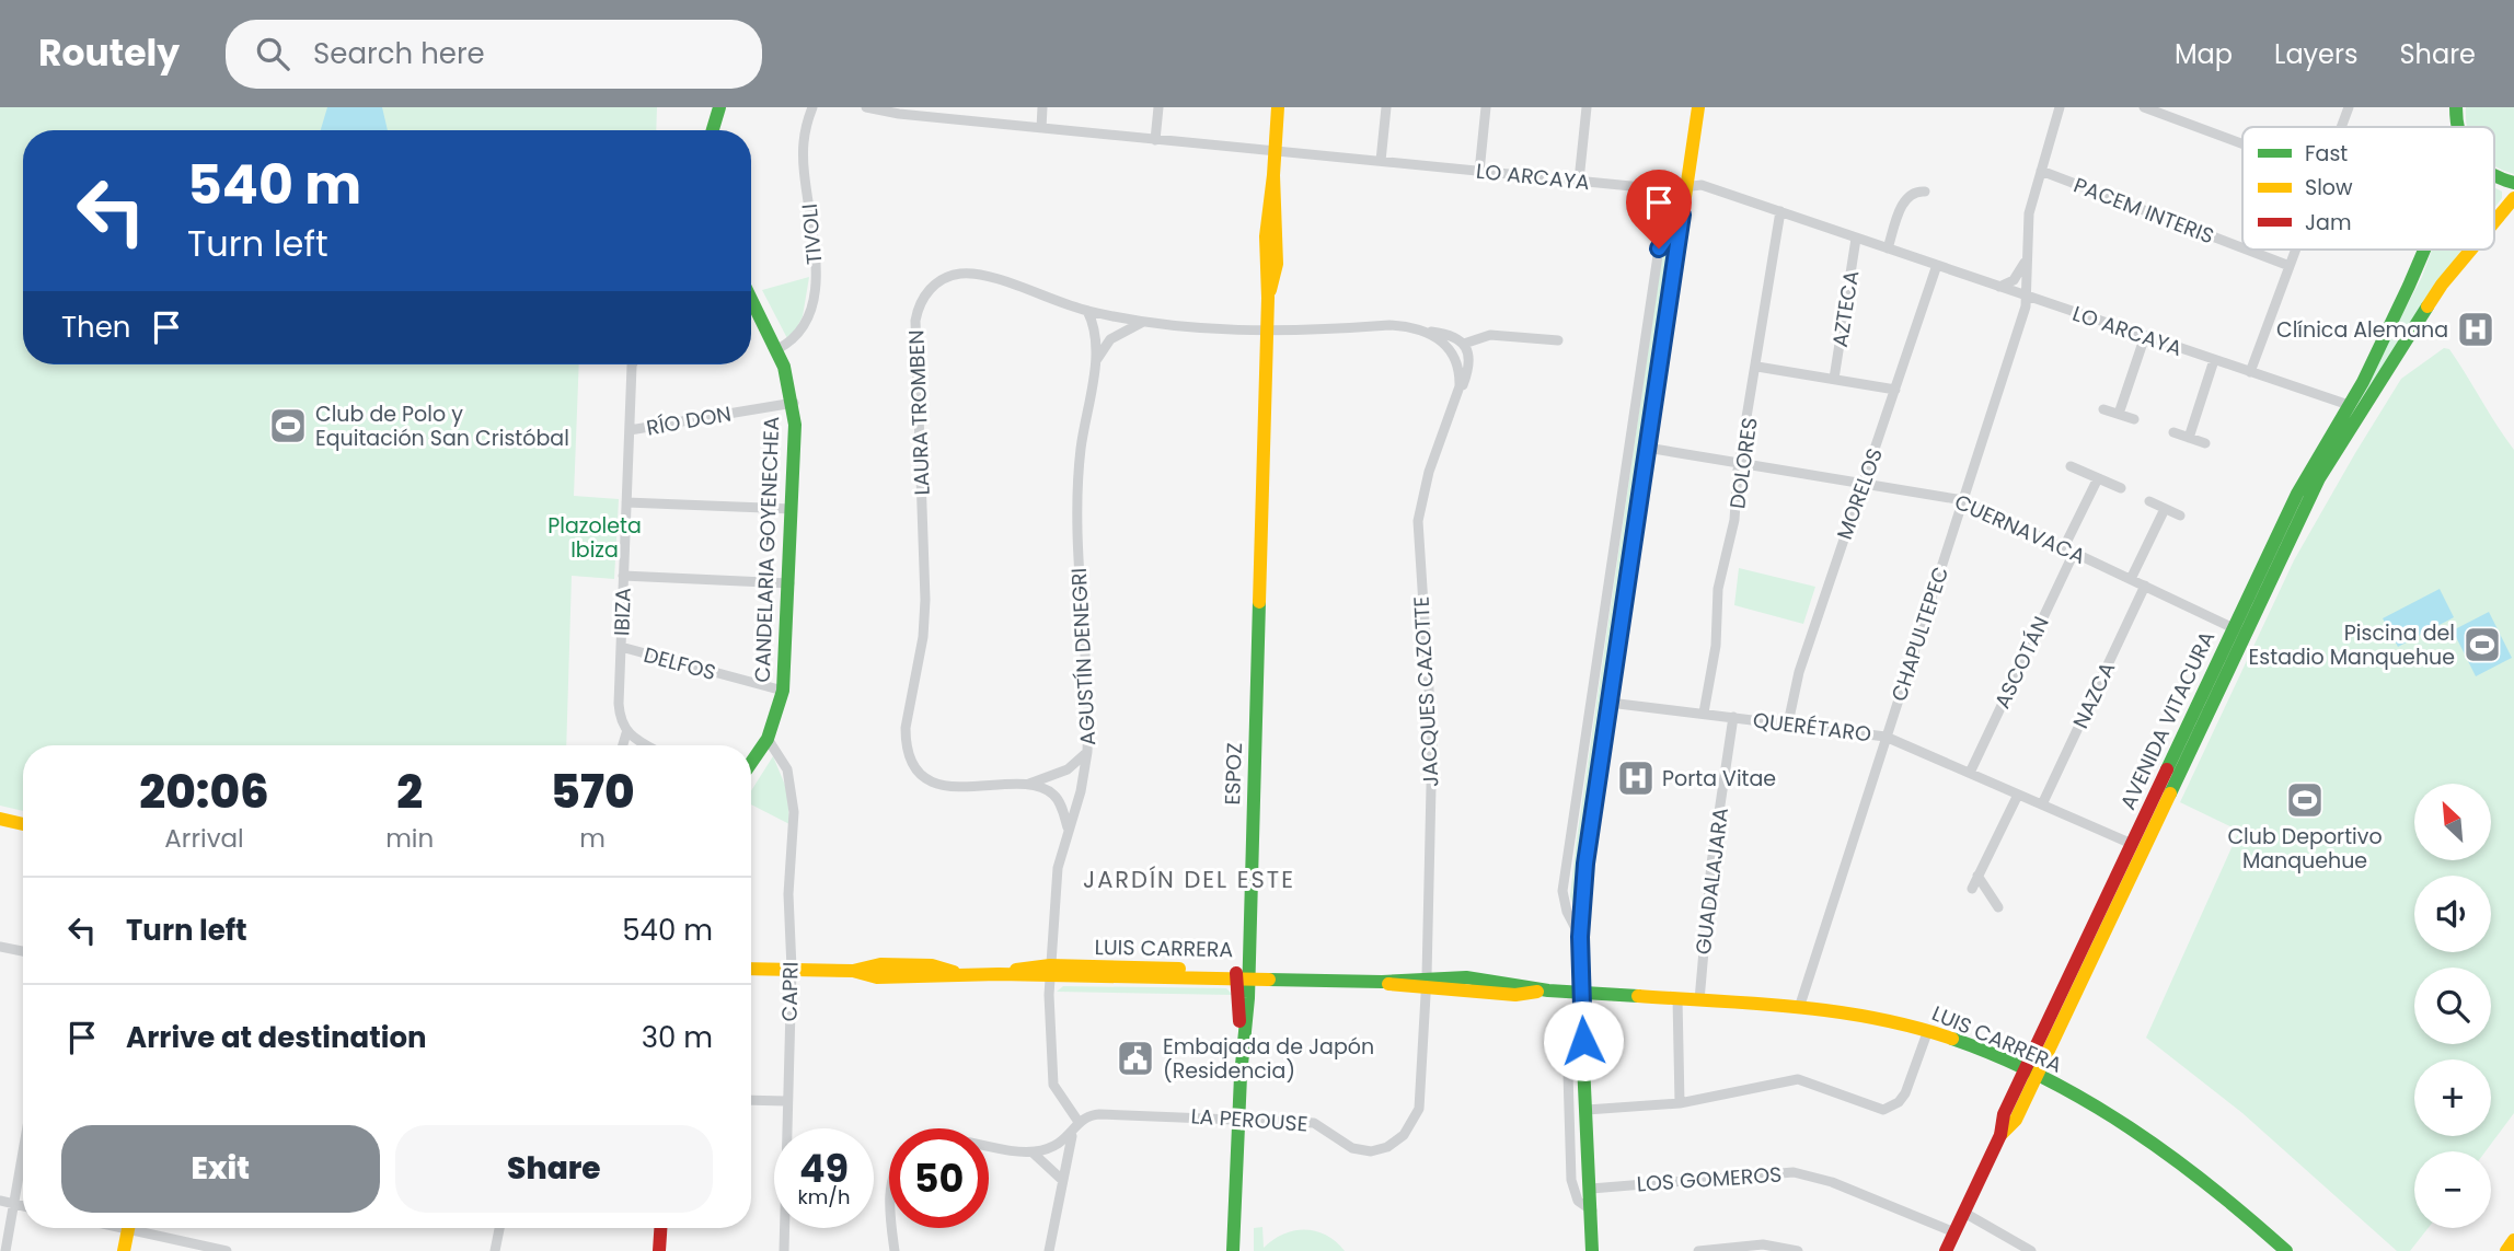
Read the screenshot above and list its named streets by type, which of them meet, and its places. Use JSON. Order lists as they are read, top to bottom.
{
  "streets": {
    "main road": [
      "CANDELARIA GOYENECHEA",
      "AVENIDA VITACURA",
      "ESPOZ",
      "LUIS CARRERA"
    ],
    "street": [
      "LO ARCAYA",
      "PACEM INTERIS",
      "TIVOLI",
      "AZTECA",
      "LAURA TROMBEN",
      "RÍO DON",
      "DOLORES",
      "MORELOS",
      "CUERNAVACA",
      "IBIZA",
      "CHAPULTEPEC",
      "AGUSTÍN DENEGRI",
      "ASCOTÁN",
      "DELFOS",
      "JACQUES CAZOTTE",
      "NAZCA",
      "QUERÉTARO",
      "GUADALAJARA",
      "CAPRI",
      "LA PEROUSE",
      "LOS GOMEROS"
    ]
  },
  "crossings": [
    ["LO ARCAYA", "AZTECA"],
    ["LO ARCAYA", "DOLORES"],
    ["LO ARCAYA", "MORELOS"],
    ["LO ARCAYA", "CHAPULTEPEC"],
    ["LO ARCAYA", "AVENIDA VITACURA"],
    ["LO ARCAYA", "ESPOZ"],
    ["PACEM INTERIS", "CHAPULTEPEC"],
    ["TIVOLI", "CANDELARIA GOYENECHEA"],
    ["LAURA TROMBEN", "AGUSTÍN DENEGRI"],
    ["LAURA TROMBEN", "ESPOZ"],
    ["RÍO DON", "CANDELARIA GOYENECHEA"],
    ["RÍO DON", "IBIZA"],
    ["DOLORES", "CUERNAVACA"],
    ["DOLORES", "QUERÉTARO"],
    ["MORELOS", "CUERNAVACA"],
    ["MORELOS", "QUERÉTARO"],
    ["CUERNAVACA", "CHAPULTEPEC"],
    ["CUERNAVACA", "ASCOTÁN"],
    ["CUERNAVACA", "NAZCA"],
    ["CUERNAVACA", "AVENIDA VITACURA"],
    ["CANDELARIA GOYENECHEA", "DELFOS"],
    ["CANDELARIA GOYENECHEA", "CAPRI"],
    ["IBIZA", "DELFOS"],
    ["CHAPULTEPEC", "QUERÉTARO"],
    ["CHAPULTEPEC", "LUIS CARRERA"],
    ["AGUSTÍN DENEGRI", "LUIS CARRERA"],
    ["AGUSTÍN DENEGRI", "LA PEROUSE"],
    ["ASCOTÁN", "QUERÉTARO"],
    ["JACQUES CAZOTTE", "LUIS CARRERA"],
    ["JACQUES CAZOTTE", "LA PEROUSE"],
    ["NAZCA", "QUERÉTARO"],
    ["AVENIDA VITACURA", "QUERÉTARO"],
    ["AVENIDA VITACURA", "LUIS CARRERA"],
    ["AVENIDA VITACURA", "LOS GOMEROS"],
    ["QUERÉTARO", "GUADALAJARA"],
    ["ESPOZ", "LUIS CARRERA"],
    ["ESPOZ", "LA PEROUSE"],
    ["GUADALAJARA", "LUIS CARRERA"],
    ["LUIS CARRERA", "CAPRI"],
    ["LUIS CARRERA", "LA PEROUSE"]
  ],
  "districts": ["JARDÍN DEL ESTE"],
  "parks": ["Plazoleta Ibiza"],
  "places": {
    "hospital": ["Clínica Alemana", "Porta Vitae"],
    "sports": ["Club de Polo y Equitación San Cristóbal", "Piscina del Estadio Manquehue", "Club Deportivo Manquehue"],
    "public building": ["Embajada de Japón (Residencia)"]
  },
  "legend": ["Fast", "Slow", "Jam"],
  "north": "top left",
  "page": {
    "header": "Routely",
    "search": "Search here",
    "nav": ["Map", "Layers", "Share"],
    "turn": ["540 m", "Turn left"],
    "then": "Then",
    "eta": [
      "20:06",
      "Arrival",
      "2",
      "min",
      "570",
      "m"
    ],
    "map_buttons": ["+", "−"],
    "list": [
      {
        "name": "Turn left",
        "value": "540 m"
      },
      {
        "name": "Arrive at destination",
        "value": "30 m"
      }
    ],
    "buttons": ["Exit", "Share"],
    "speed": "49 km/h",
    "limit": "50"
  }
}
